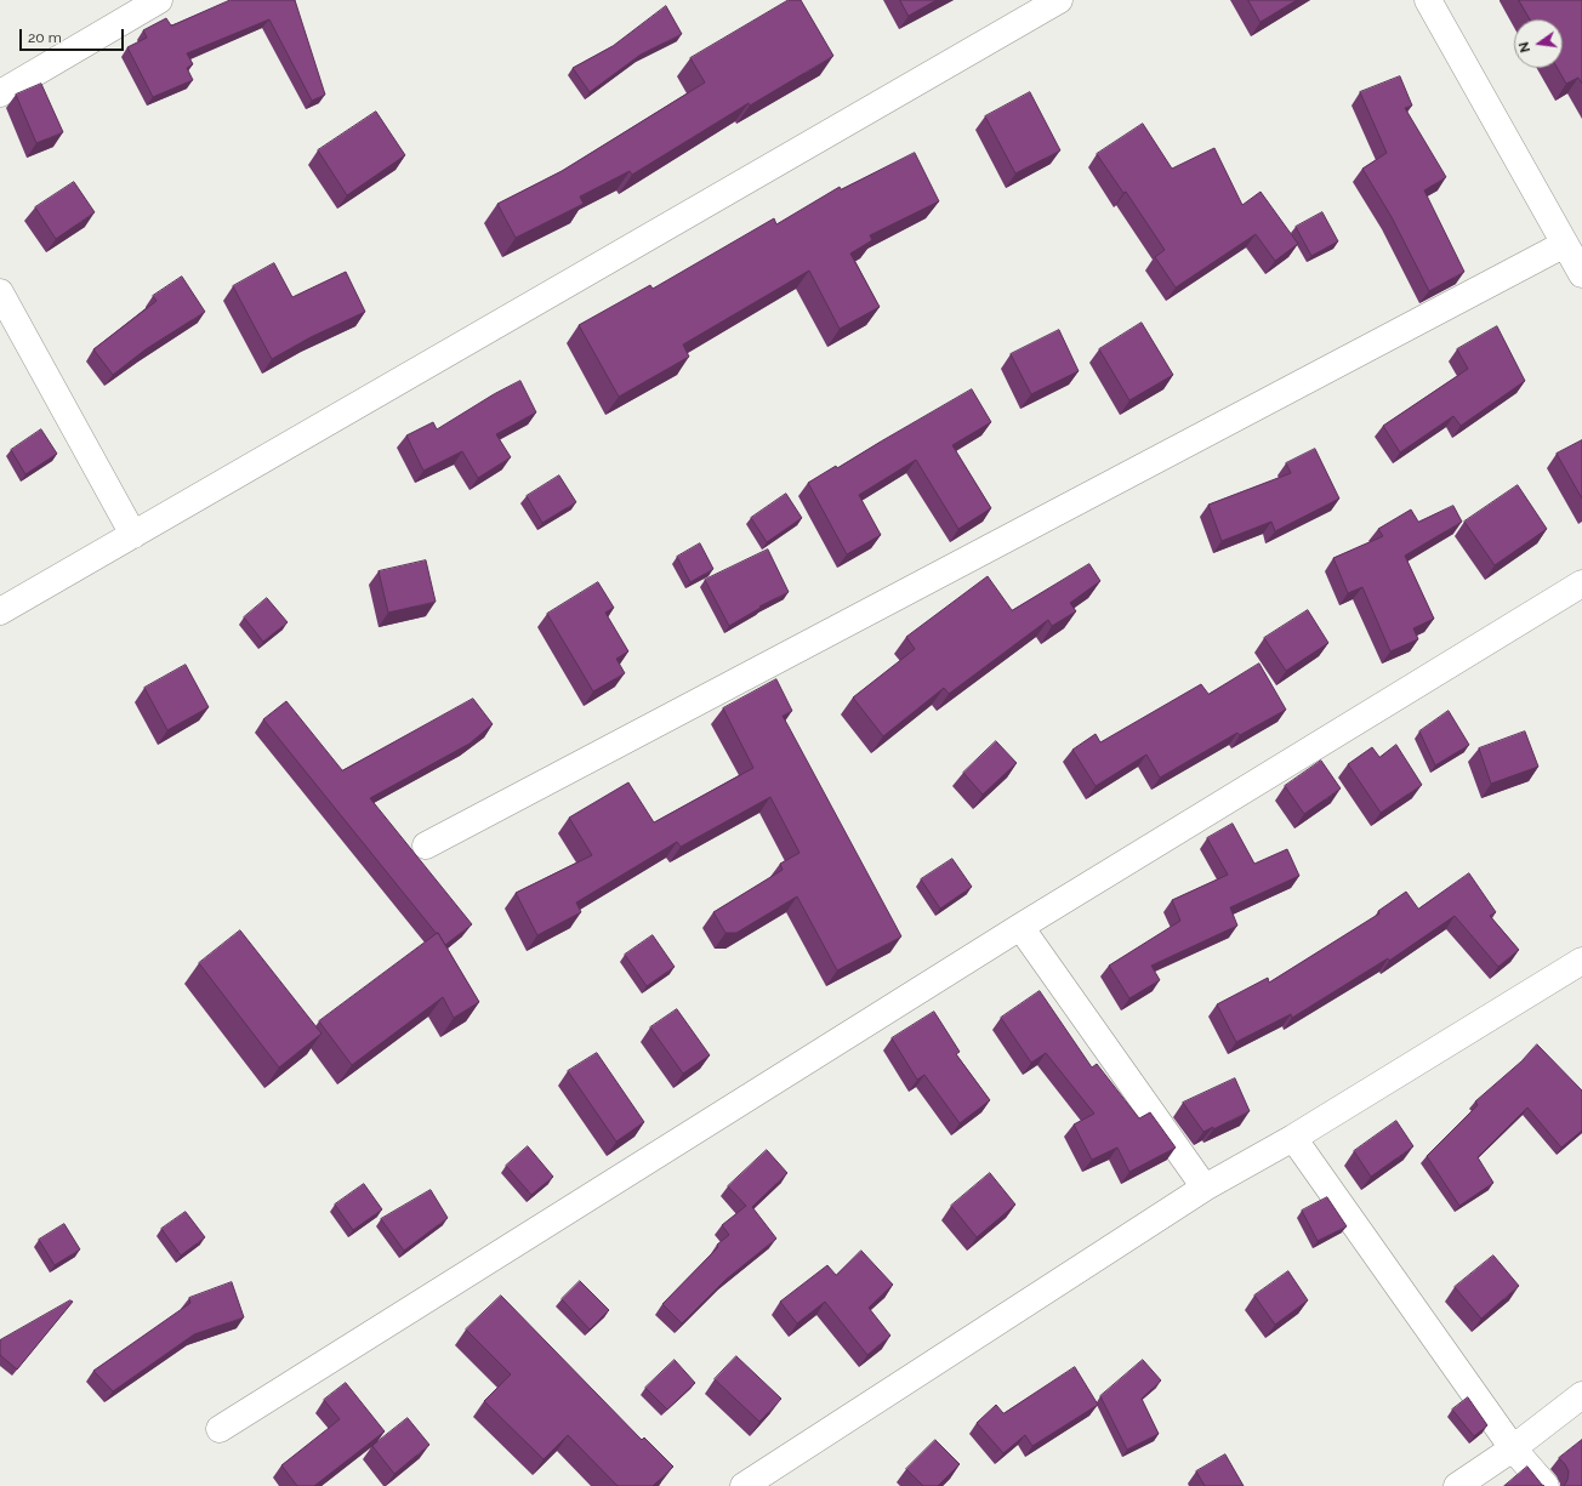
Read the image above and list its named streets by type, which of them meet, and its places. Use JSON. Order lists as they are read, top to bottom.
{
  "scale_bar": "20 m",
  "north": "left"
}
